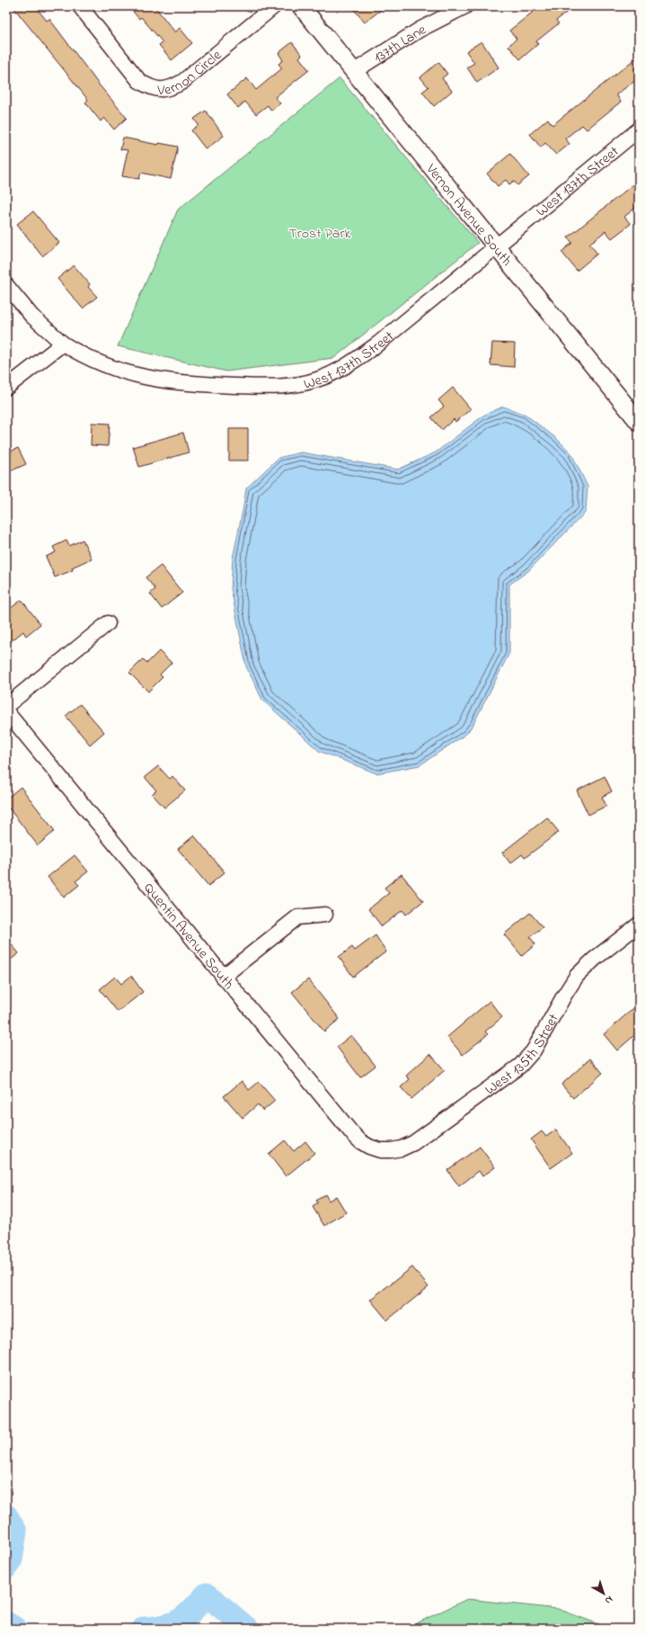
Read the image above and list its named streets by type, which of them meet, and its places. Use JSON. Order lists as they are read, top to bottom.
{
  "streets": {
    "street": [
      "137th Lane",
      "Vernon Circle",
      "West 137th Street",
      "Vernon Avenue South",
      "Quentin Avenue South",
      "West 135th Street"
    ]
  },
  "crossings": [
    ["137th Lane", "Vernon Avenue South"],
    ["West 137th Street", "Vernon Avenue South"],
    ["Quentin Avenue South", "West 135th Street"]
  ],
  "parks": ["Trost Park"],
  "north": "bottom right"
}
